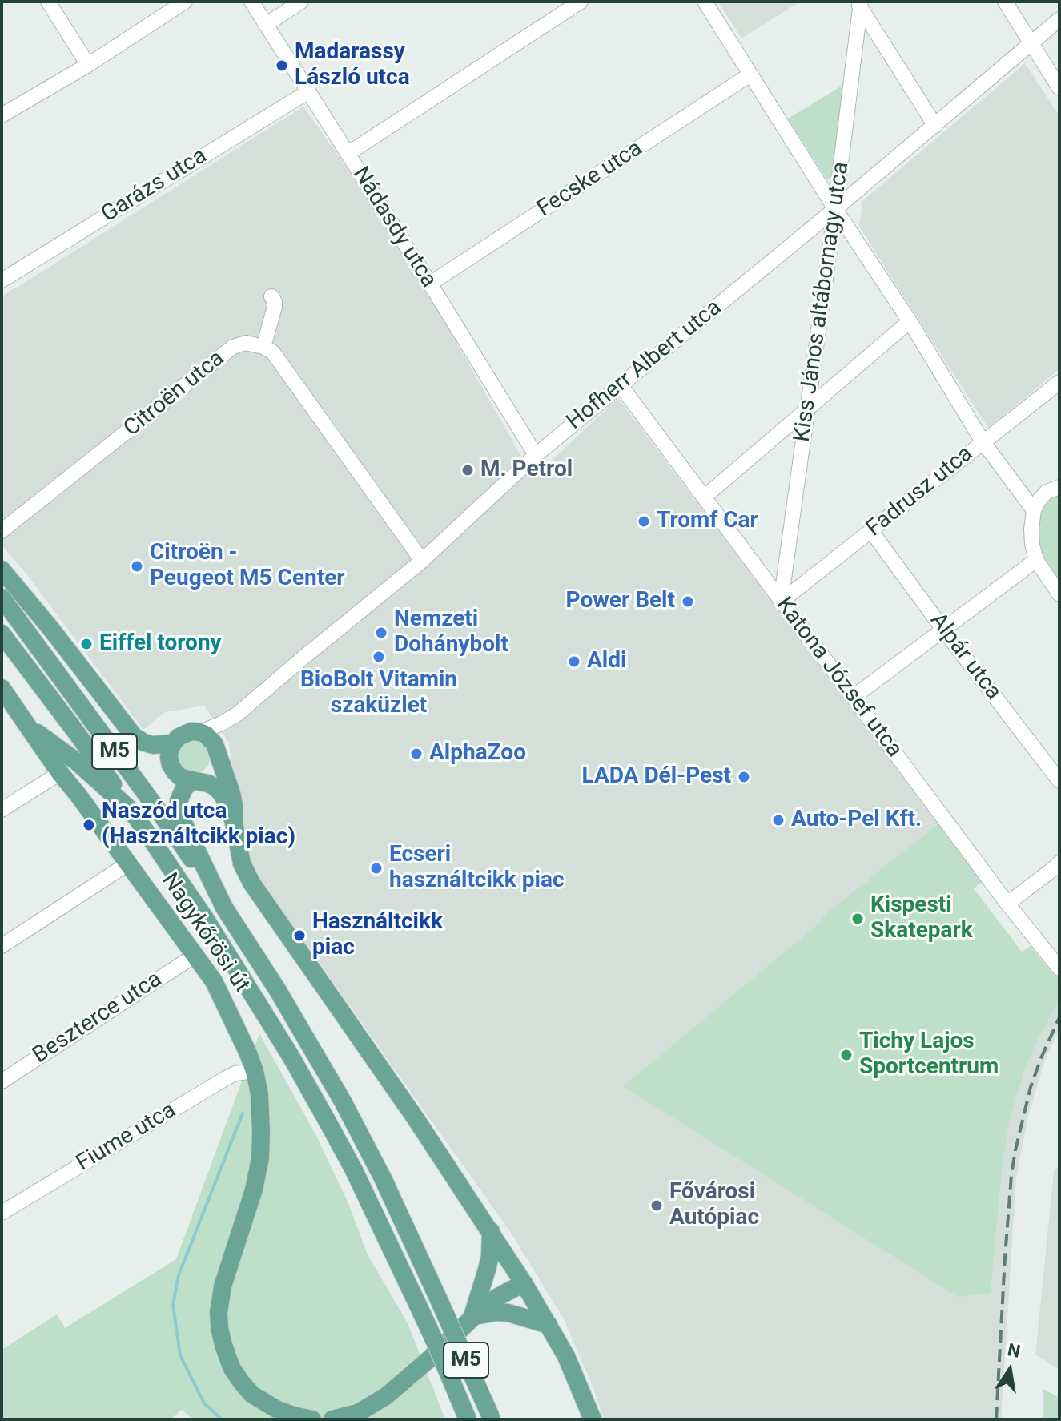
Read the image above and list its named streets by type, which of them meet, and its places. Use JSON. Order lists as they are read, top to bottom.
{
  "streets": {
    "main road": ["M5", "Nagykőrösi út"],
    "street": [
      "Fecske utca",
      "Garázs utca",
      "Nádasdy utca",
      "Kiss János altábornagy utca",
      "Hofherr Albert utca",
      "Citroën utca",
      "Fadrusz utca",
      "Alpár utca",
      "Katona József utca",
      "Beszterce utca",
      "Fiume utca"
    ]
  },
  "crossings": [
    ["Fecske utca", "Nádasdy utca"],
    ["Garázs utca", "Nádasdy utca"],
    ["Nádasdy utca", "Hofherr Albert utca"],
    ["Kiss János altábornagy utca", "Hofherr Albert utca"],
    ["Kiss János altábornagy utca", "Fadrusz utca"],
    ["Kiss János altábornagy utca", "Katona József utca"],
    ["Hofherr Albert utca", "Katona József utca"],
    ["Fadrusz utca", "Alpár utca"],
    ["Fadrusz utca", "Katona József utca"],
    ["M5", "Nagykőrösi út"],
    ["Nagykőrösi út", "Beszterce utca"],
    ["Nagykőrösi út", "Fiume utca"]
  ],
  "places": [
    "Madarassy László utca",
    "M. Petrol",
    "Tromf Car",
    "Citroën - Peugeot M5 Center",
    "Power Belt",
    "Nemzeti Dohánybolt",
    "Eiffel torony",
    "BioBolt Vitamin szaküzlet",
    "Aldi",
    "AlphaZoo",
    "LADA Dél-Pest",
    "Auto-Pel Kft.",
    "Naszód utca (Használtcikk piac)",
    "Ecseri használtcikk piac",
    "Kispesti Skatepark",
    "Használtcikk piac",
    "Tichy Lajos Sportcentrum",
    "Fővárosi Autópiac"
  ],
  "north": "top"
}
